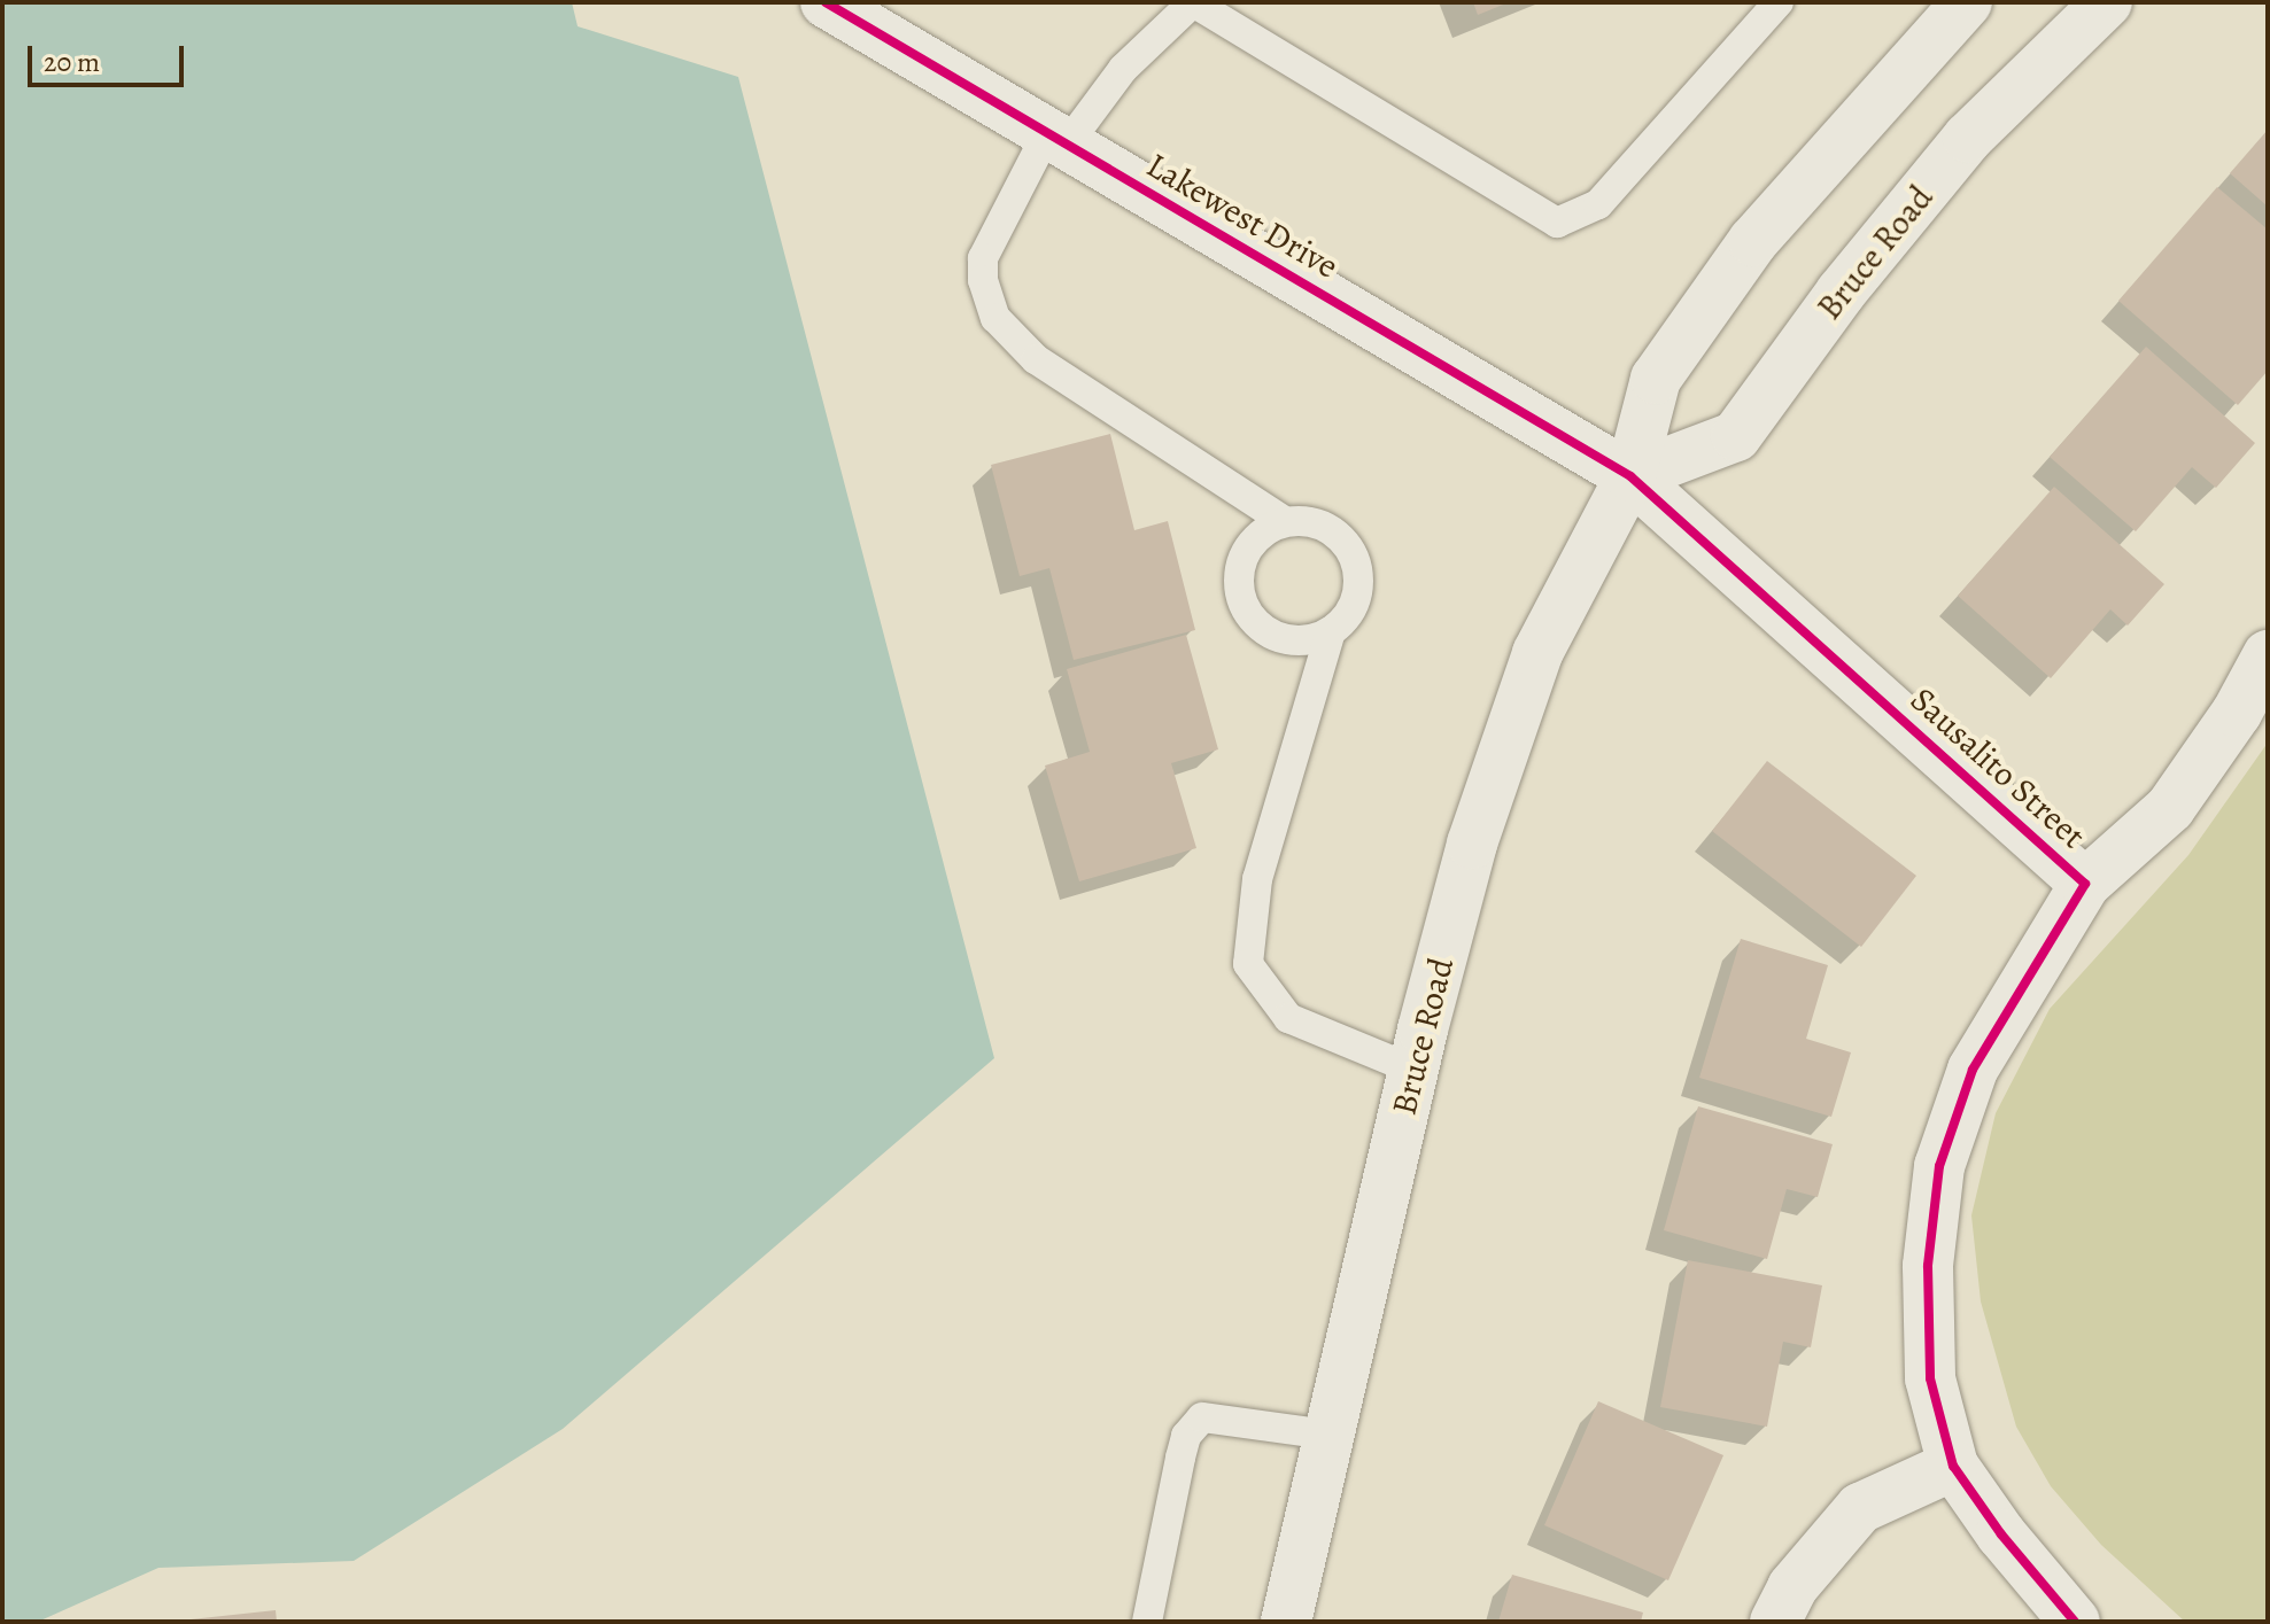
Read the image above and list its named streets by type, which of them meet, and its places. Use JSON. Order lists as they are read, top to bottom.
{
  "streets": {
    "street": ["Lakewest Drive", "Bruce Road", "Sausalito Street"]
  },
  "crossings": [
    ["Lakewest Drive", "Bruce Road"],
    ["Lakewest Drive", "Sausalito Street"],
    ["Bruce Road", "Sausalito Street"]
  ],
  "scale_bar": "20 m"
}
